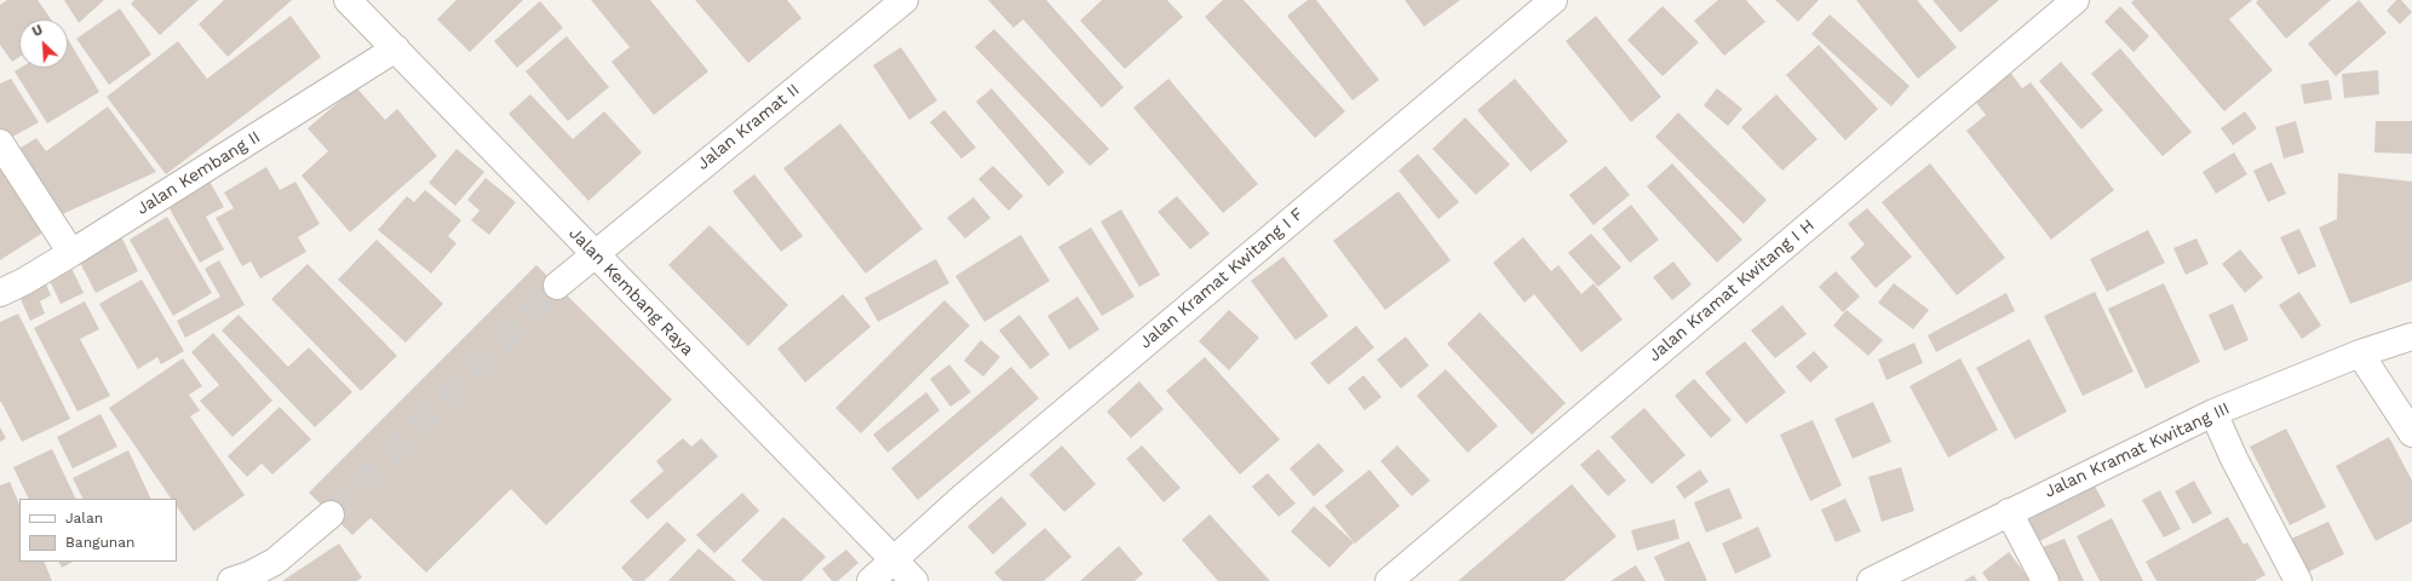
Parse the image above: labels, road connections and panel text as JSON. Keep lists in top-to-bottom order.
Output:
{
  "streets": {
    "street": [
      "Jalan Kramat II",
      "Jalan Kembang II",
      "Jalan Kramat Kwitang I F",
      "Jalan Kramat Kwitang I H",
      "Jalan Kembang Raya",
      "Jalan Kramat Kwitang III"
    ]
  },
  "crossings": [
    ["Jalan Kramat II", "Jalan Kembang Raya"],
    ["Jalan Kembang II", "Jalan Kembang Raya"],
    ["Jalan Kramat Kwitang I F", "Jalan Kembang Raya"]
  ],
  "legend": ["Jalan", "Bangunan"],
  "north": "top left"
}
